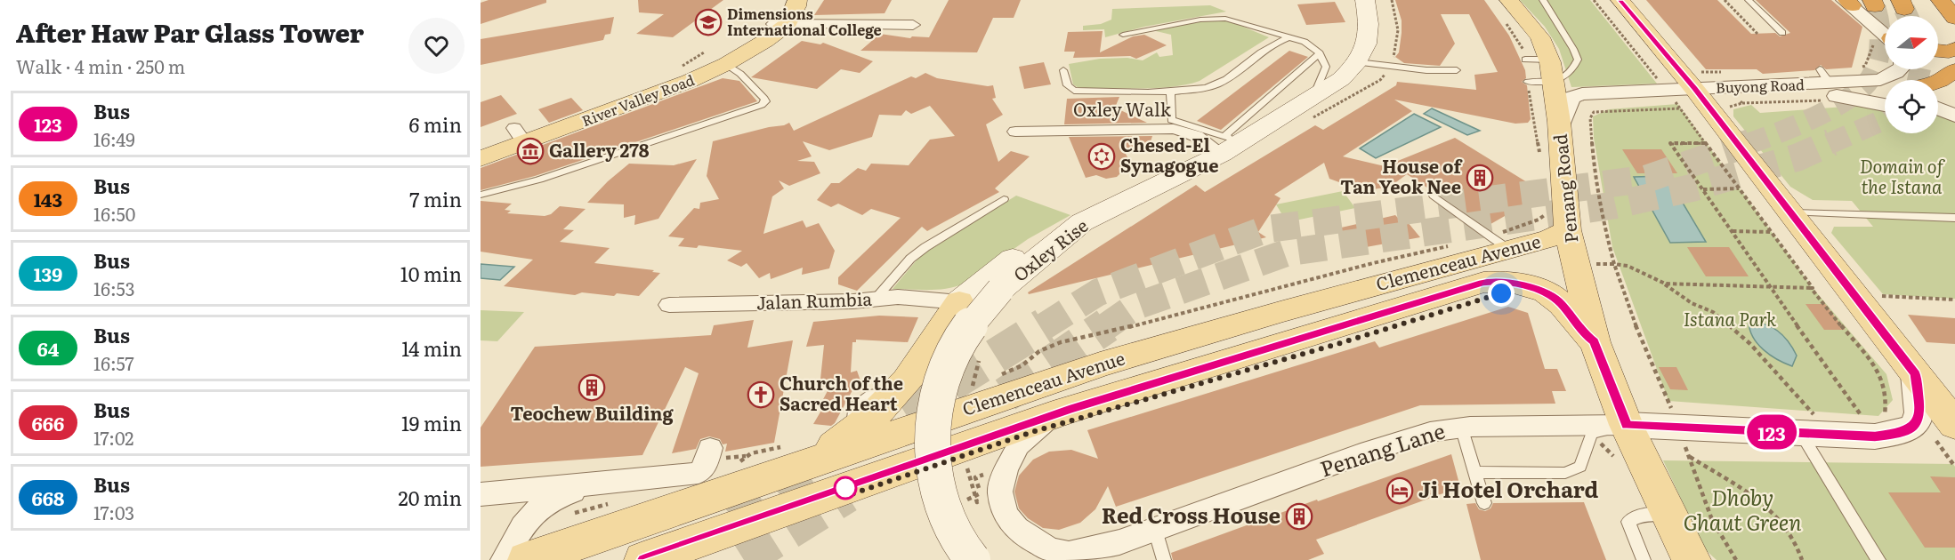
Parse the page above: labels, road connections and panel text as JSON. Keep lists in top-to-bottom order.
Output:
{
  "streets": {
    "main road": [
      "River Valley Road",
      "Penang Road",
      "Oxley Rise",
      "Clemenceau Avenue"
    ],
    "street": [
      "Buyong Road",
      "Oxley Walk",
      "Jalan Rumbia",
      "Penang Lane"
    ]
  },
  "crossings": [
    ["Buyong Road", "Penang Road"],
    ["Oxley Walk", "Oxley Rise"],
    ["Penang Road", "Clemenceau Avenue"],
    ["Penang Road", "Penang Lane"],
    ["Clemenceau Avenue", "Penang Lane"]
  ],
  "parks": ["Domain of the Istana", "Istana Park", "Dhoby Ghaut Green"],
  "places": {
    "school or university": ["Dimensions International College"],
    "museum": ["Gallery 278"],
    "synagogue": ["Chesed-El Synagogue"],
    "building": ["House of Tan Yeok Nee", "Teochew Building", "Red Cross House"],
    "church": ["Church of the Sacred Heart"],
    "hotel": ["Ji Hotel Orchard"]
  },
  "lines": ["bus line 123"],
  "north": "right",
  "page": {
    "heading": ["After Haw Par Glass Tower", "Walk · 4 min · 250 m"],
    "on_map": "123",
    "list": [
      {
        "mark": "123",
        "name": "Bus",
        "note": "16:49",
        "value": "6 min"
      },
      {
        "mark": "143",
        "name": "Bus",
        "note": "16:50",
        "value": "7 min"
      },
      {
        "mark": "139",
        "name": "Bus",
        "note": "16:53",
        "value": "10 min"
      },
      {
        "mark": "64",
        "name": "Bus",
        "note": "16:57",
        "value": "14 min"
      },
      {
        "mark": "666",
        "name": "Bus",
        "note": "17:02",
        "value": "19 min"
      },
      {
        "mark": "668",
        "name": "Bus",
        "note": "17:03",
        "value": "20 min"
      }
    ]
  }
}
